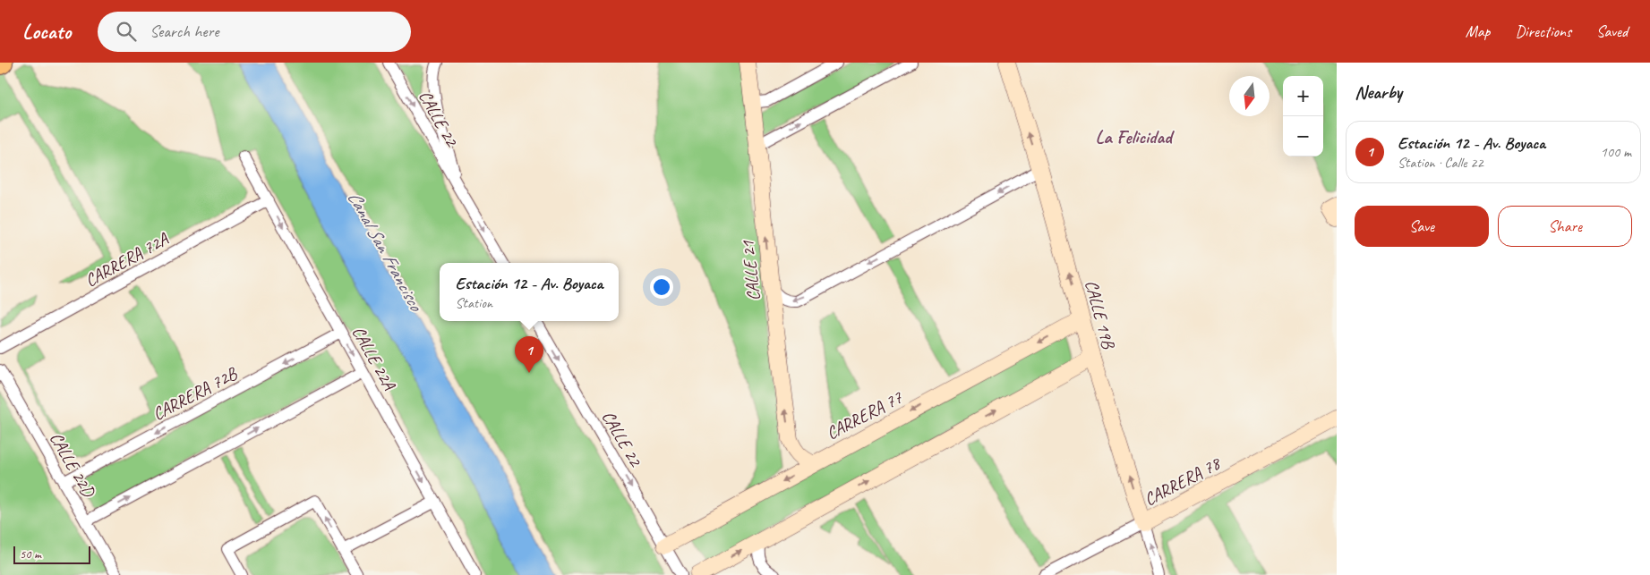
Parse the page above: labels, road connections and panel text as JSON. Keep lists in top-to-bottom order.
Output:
{
  "streets": {
    "street": [
      "CALLE 22",
      "CARRERA 72A",
      "CALLE 21",
      "CALLE 19B",
      "CALLE 22A",
      "CARRERA 72B",
      "CARRERA 77",
      "CALLE 22D",
      "CARRERA 78"
    ]
  },
  "crossings": [
    ["CALLE 22", "CARRERA 77"],
    ["CARRERA 72A", "CALLE 22A"],
    ["CALLE 21", "CARRERA 77"],
    ["CALLE 19B", "CARRERA 77"],
    ["CALLE 19B", "CARRERA 78"],
    ["CALLE 22A", "CARRERA 72B"],
    ["CARRERA 72B", "CALLE 22D"]
  ],
  "one_way": [
    "CALLE 22",
    "CALLE 21",
    "CALLE 19B",
    "CALLE 22A"
  ],
  "districts": ["La Felicidad"],
  "water": ["Canal San Francisco"],
  "scale_bar": "50 m",
  "north": "bottom",
  "page": {
    "header": "Locato",
    "search": "Search here",
    "nav": ["Map", "Directions", "Saved"],
    "heading": "Nearby",
    "map_buttons": ["+", "−"],
    "list": [
      {
        "mark": "1",
        "name": "Estación 12 - Av. Boyaca",
        "note": "Station · Calle 22",
        "value": "100 m"
      }
    ],
    "buttons": ["Save", "Share"],
    "popup": ["Estación 12 - Av. Boyaca", "Station"],
    "pins": "1",
    "scale": "50 m"
  }
}
